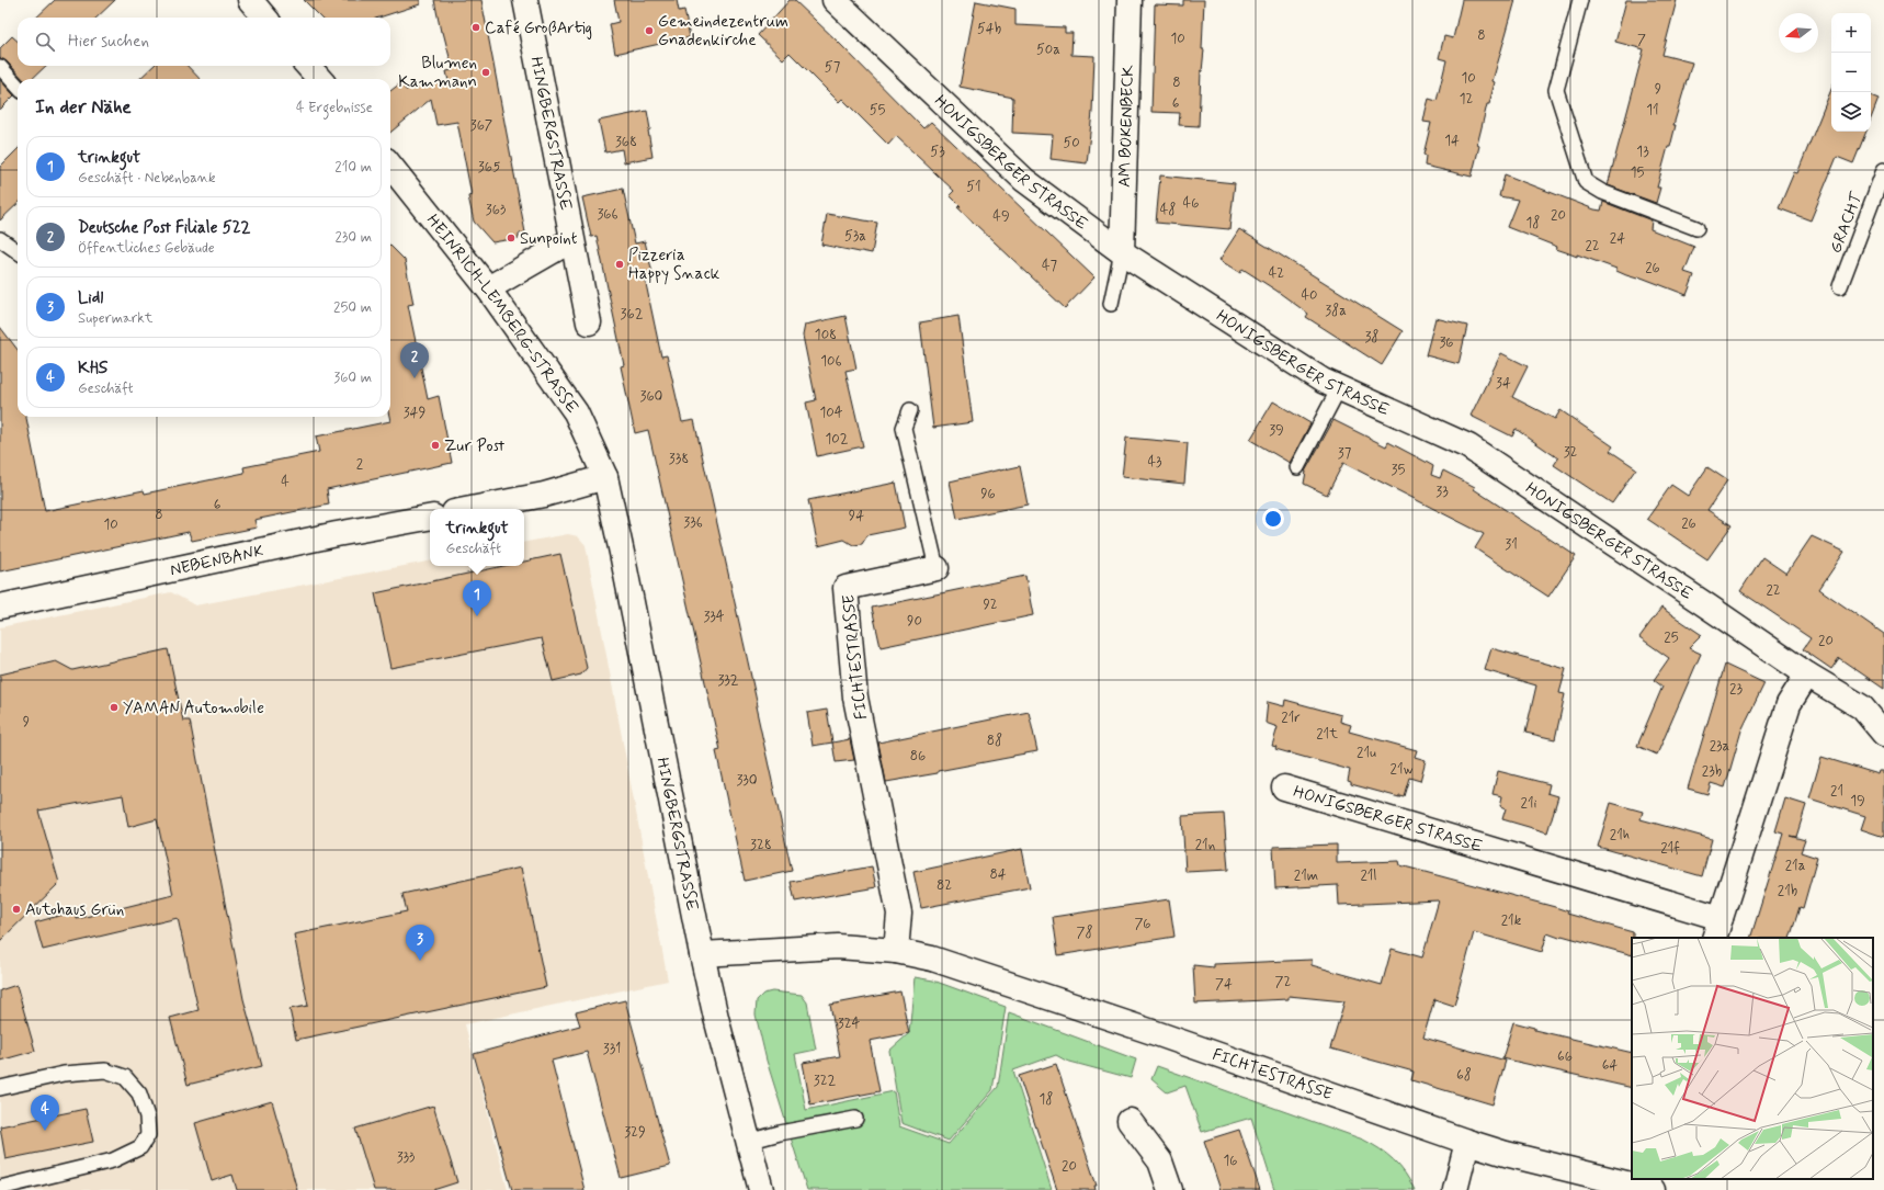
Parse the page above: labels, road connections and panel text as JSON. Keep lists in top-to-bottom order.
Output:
{
  "streets": {
    "street": [
      "AM BOKENBECK",
      "HINGBERGSTRASSE",
      "HONIGSBERGER STRASSE",
      "HEINRICH-LEMBERG-STRASSE",
      "NEBENBANK",
      "FICHTESTRASSE"
    ],
    "lane": ["GRACHT"]
  },
  "crossings": [
    ["AM BOKENBECK", "HONIGSBERGER STRASSE"],
    ["HINGBERGSTRASSE", "HEINRICH-LEMBERG-STRASSE"],
    ["HINGBERGSTRASSE", "FICHTESTRASSE"]
  ],
  "places": [
    "Café GroßArtig",
    "Gemeindezentrum Gnadenkirche",
    "Blumen Kammann",
    "Sunpoint",
    "Pizzeria Happy Snack",
    "Zur Post",
    "YAMAN Automobile",
    "Autohaus Grün"
  ],
  "house_numbers": [
    "54b",
    "8",
    "10",
    "7",
    "50a",
    "57",
    "10",
    "8",
    "9",
    "12",
    "6",
    "55",
    "11",
    "367",
    "14",
    "368",
    "50",
    "53",
    "13",
    "365",
    "15",
    "51",
    "46",
    "363",
    "48",
    "366",
    "20",
    "49",
    "18",
    "53a",
    "24",
    "22",
    "47",
    "26",
    "42",
    "40",
    "38a",
    "362",
    "108",
    "38",
    "36",
    "106",
    "34",
    "360",
    "349",
    "104",
    "39",
    "102",
    "32",
    "37",
    "338",
    "43",
    "2",
    "35",
    "4",
    "33",
    "96",
    "6",
    "8",
    "94",
    "336",
    "26",
    "10",
    "31",
    "22",
    "92",
    "334",
    "90",
    "25",
    "20",
    "332",
    "23",
    "21r",
    "9",
    "21t",
    "88",
    "23a",
    "21u",
    "86",
    "21w",
    "23b",
    "330",
    "21",
    "19",
    "21i",
    "21h",
    "328",
    "21n",
    "21f",
    "21a",
    "84",
    "21m",
    "21l",
    "82",
    "21b",
    "21k",
    "76",
    "78",
    "72",
    "74",
    "324",
    "331",
    "66",
    "64",
    "68",
    "322",
    "18",
    "329",
    "333",
    "16",
    "20"
  ],
  "north": "left",
  "page": {
    "map_buttons": ["+", "−"],
    "search": "Hier suchen",
    "heading": ["In der Nähe", "4 Ergebnisse"],
    "list": [
      {
        "mark": "1",
        "name": "trinkgut",
        "note": "Geschäft · Nebenbank",
        "value": "210 m"
      },
      {
        "mark": "2",
        "name": "Deutsche Post Filiale 522",
        "note": "Öffentliches Gebäude",
        "value": "230 m"
      },
      {
        "mark": "3",
        "name": "Lidl",
        "note": "Supermarkt",
        "value": "250 m"
      },
      {
        "mark": "4",
        "name": "KHS",
        "note": "Geschäft",
        "value": "360 m"
      }
    ],
    "pins": [
      "2",
      "1",
      "3",
      "4"
    ],
    "popup": ["trinkgut", "Geschäft"]
  }
}
